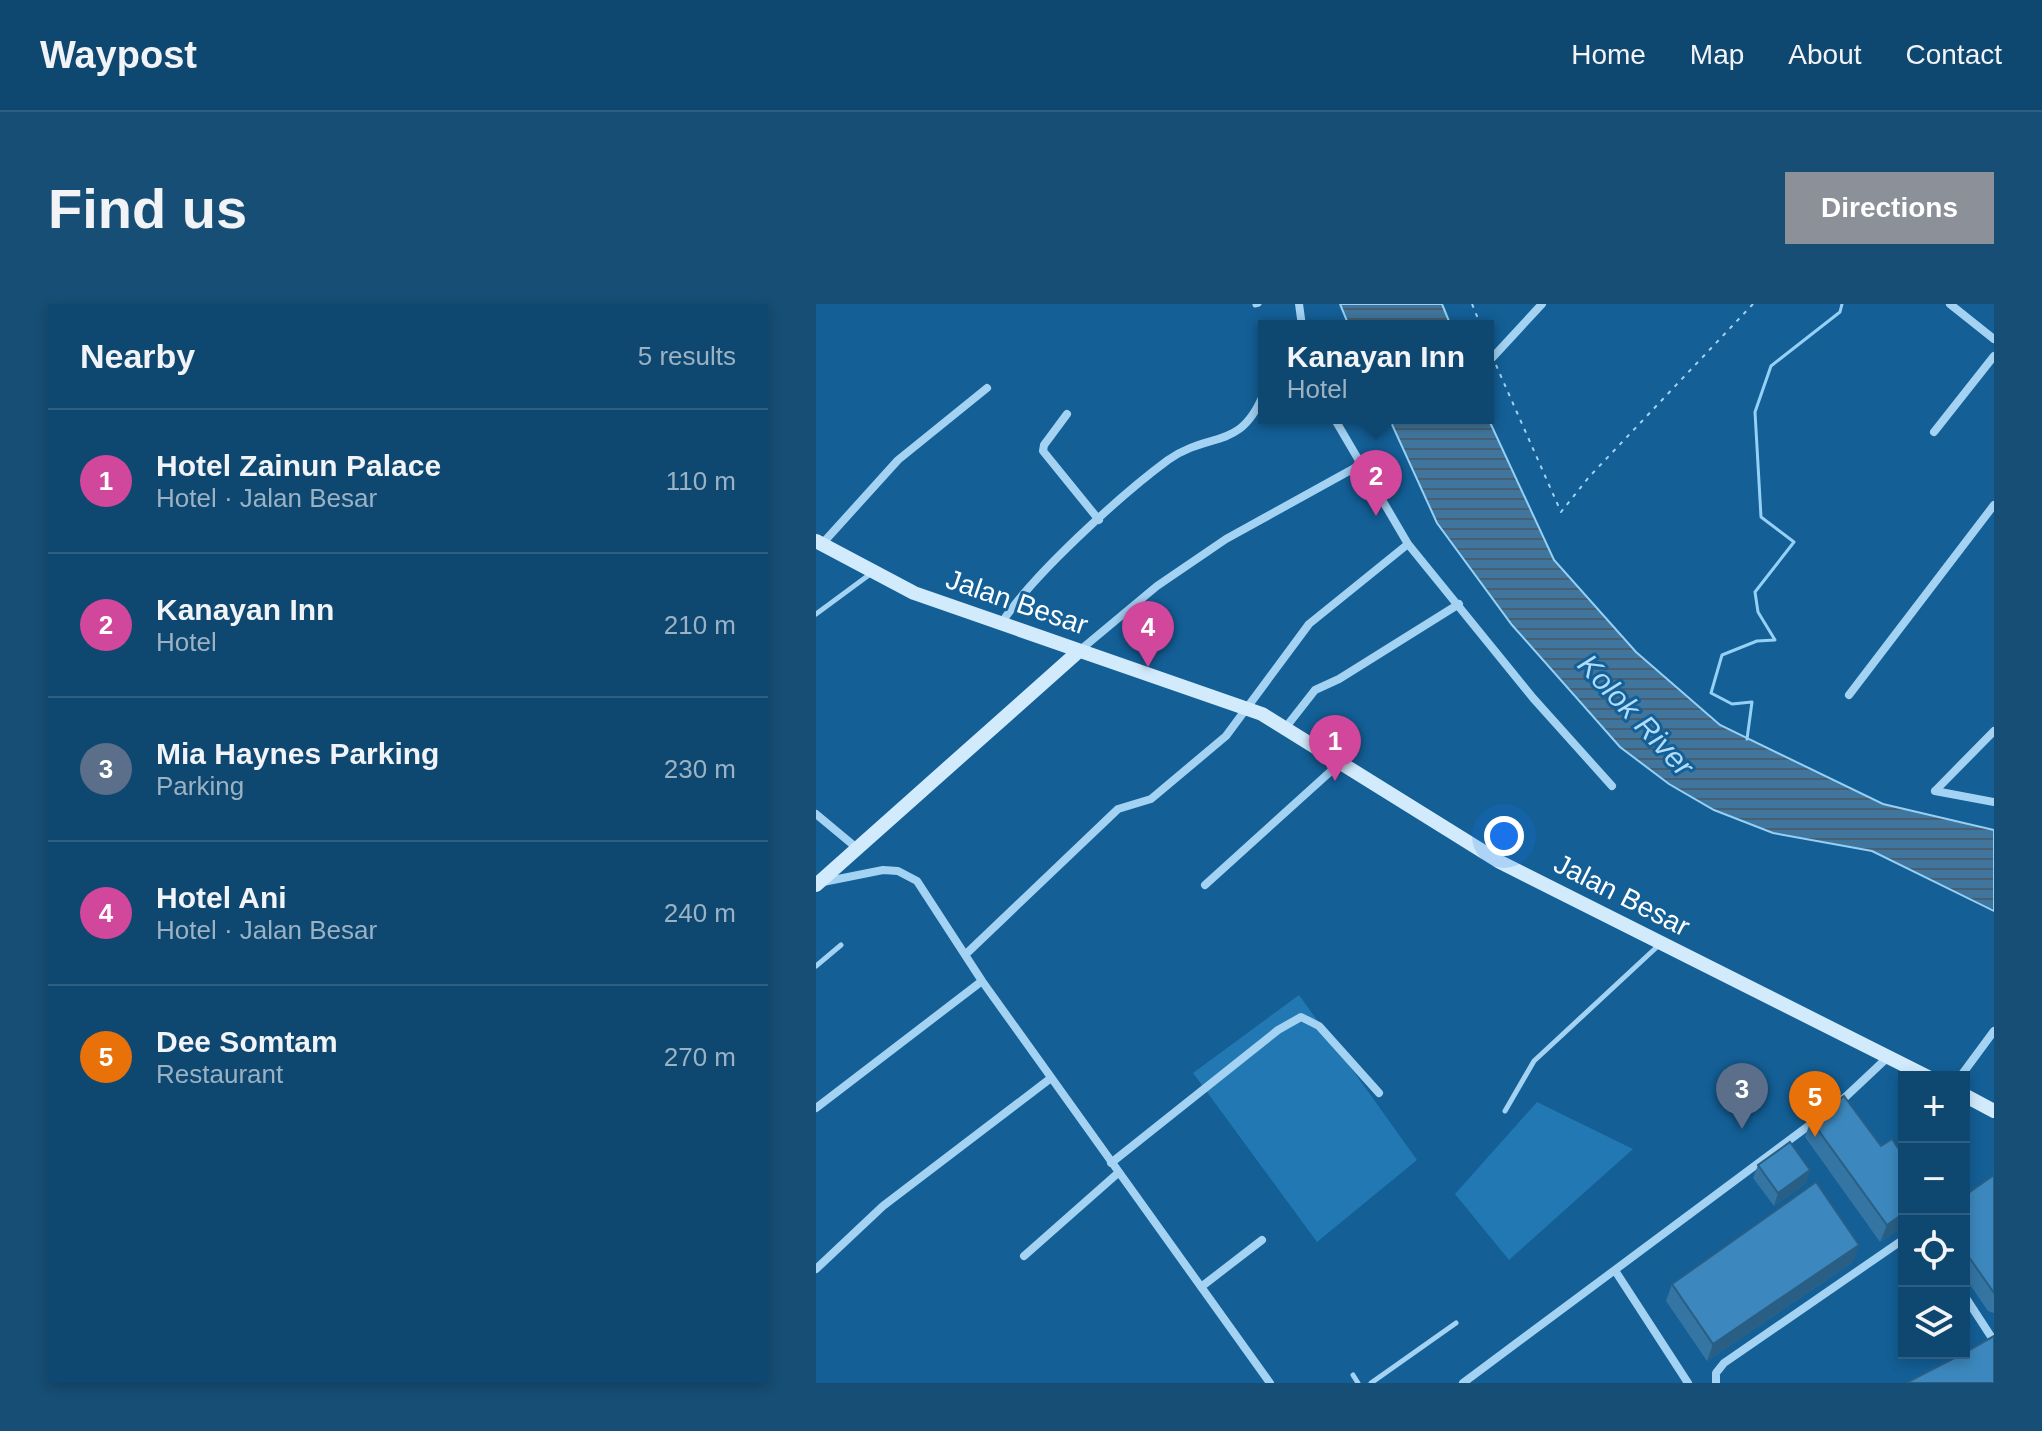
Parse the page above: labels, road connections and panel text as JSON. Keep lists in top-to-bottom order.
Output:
{
  "streets": {
    "main road": ["Jalan Besar"]
  },
  "water": ["Kolok River"],
  "page": {
    "header": "Waypost",
    "nav": [
      "Home",
      "Map",
      "About",
      "Contact"
    ],
    "buttons": "Directions",
    "title": "Find us",
    "heading": ["Nearby", "5 results"],
    "popup": ["Kanayan Inn", "Hotel"],
    "list": [
      {
        "mark": "1",
        "name": "Hotel Zainun Palace",
        "note": "Hotel · Jalan Besar",
        "value": "110 m"
      },
      {
        "mark": "2",
        "name": "Kanayan Inn",
        "note": "Hotel",
        "value": "210 m"
      },
      {
        "mark": "3",
        "name": "Mia Haynes Parking",
        "note": "Parking",
        "value": "230 m"
      },
      {
        "mark": "4",
        "name": "Hotel Ani",
        "note": "Hotel · Jalan Besar",
        "value": "240 m"
      },
      {
        "mark": "5",
        "name": "Dee Somtam",
        "note": "Restaurant",
        "value": "270 m"
      }
    ],
    "pins": [
      "2",
      "4",
      "1",
      "3",
      "5"
    ],
    "map_buttons": ["+", "−"]
  }
}
